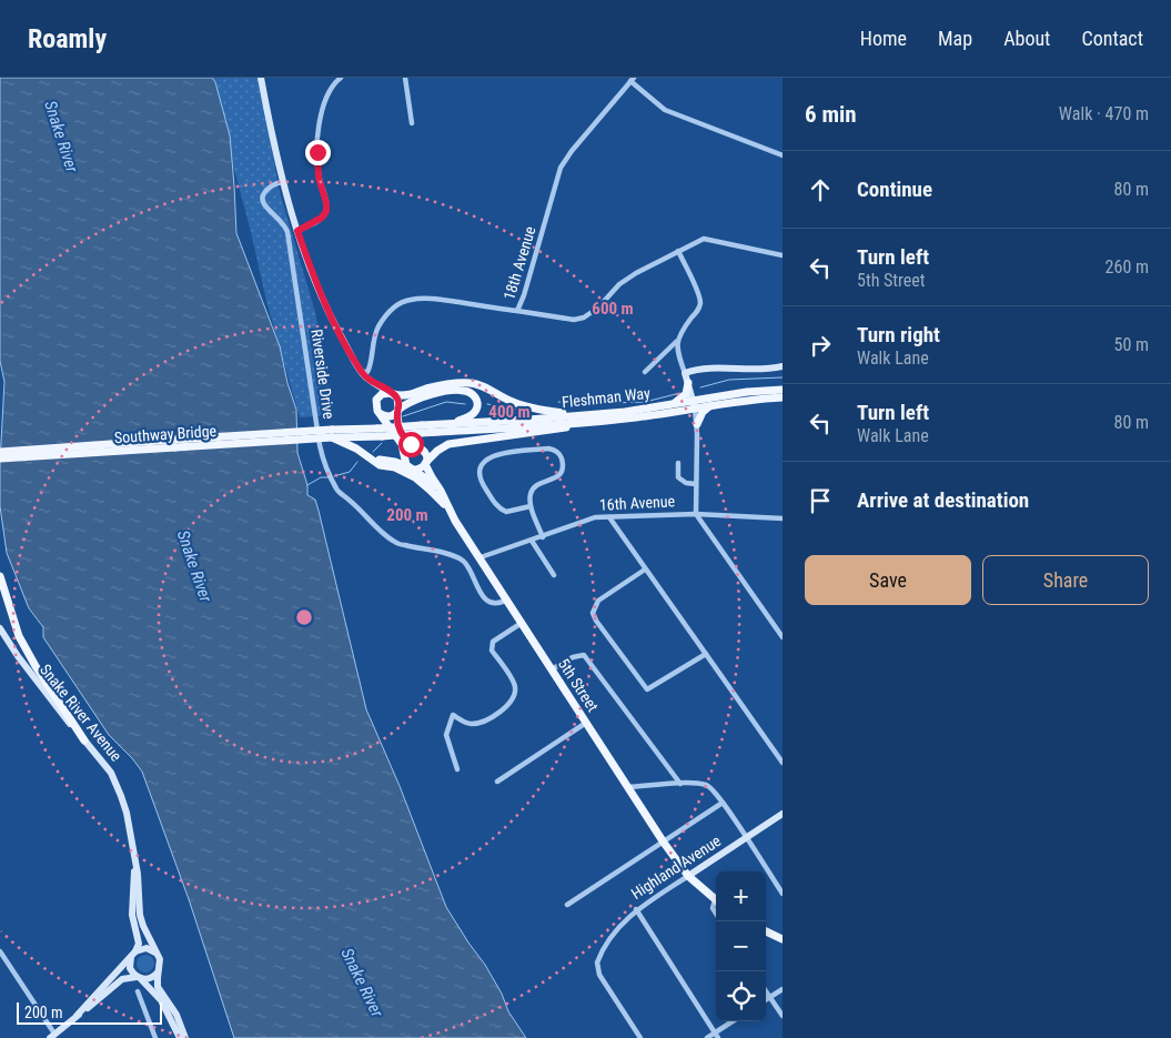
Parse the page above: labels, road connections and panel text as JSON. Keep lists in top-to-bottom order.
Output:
{
  "streets": {
    "main road": [
      "Fleshman Way",
      "Southway Bridge",
      "5th Street",
      "Snake River Avenue",
      "Highland Avenue"
    ],
    "street": ["18th Avenue", "Riverside Drive", "16th Avenue"]
  },
  "crossings": [
    ["Riverside Drive", "5th Street"],
    ["Fleshman Way", "Southway Bridge"],
    ["Fleshman Way", "16th Avenue"],
    ["16th Avenue", "5th Street"],
    ["5th Street", "Highland Avenue"]
  ],
  "water": ["Snake River"],
  "scale_bar": "200 m",
  "page": {
    "header": "Roamly",
    "nav": [
      "Home",
      "Map",
      "About",
      "Contact"
    ],
    "heading": ["6 min", "Walk · 470 m"],
    "list": [
      ["Continue", "80 m"],
      ["Turn left", "5th Street", "260 m"],
      ["Turn right", "Walk Lane", "50 m"],
      ["Turn left", "Walk Lane", "80 m"],
      "Arrive at destination"
    ],
    "buttons": ["Save", "Share"],
    "map_buttons": ["+", "−"],
    "scale": "200 m"
  },
  "rings": ["600 m", "400 m", "200 m"]
}
